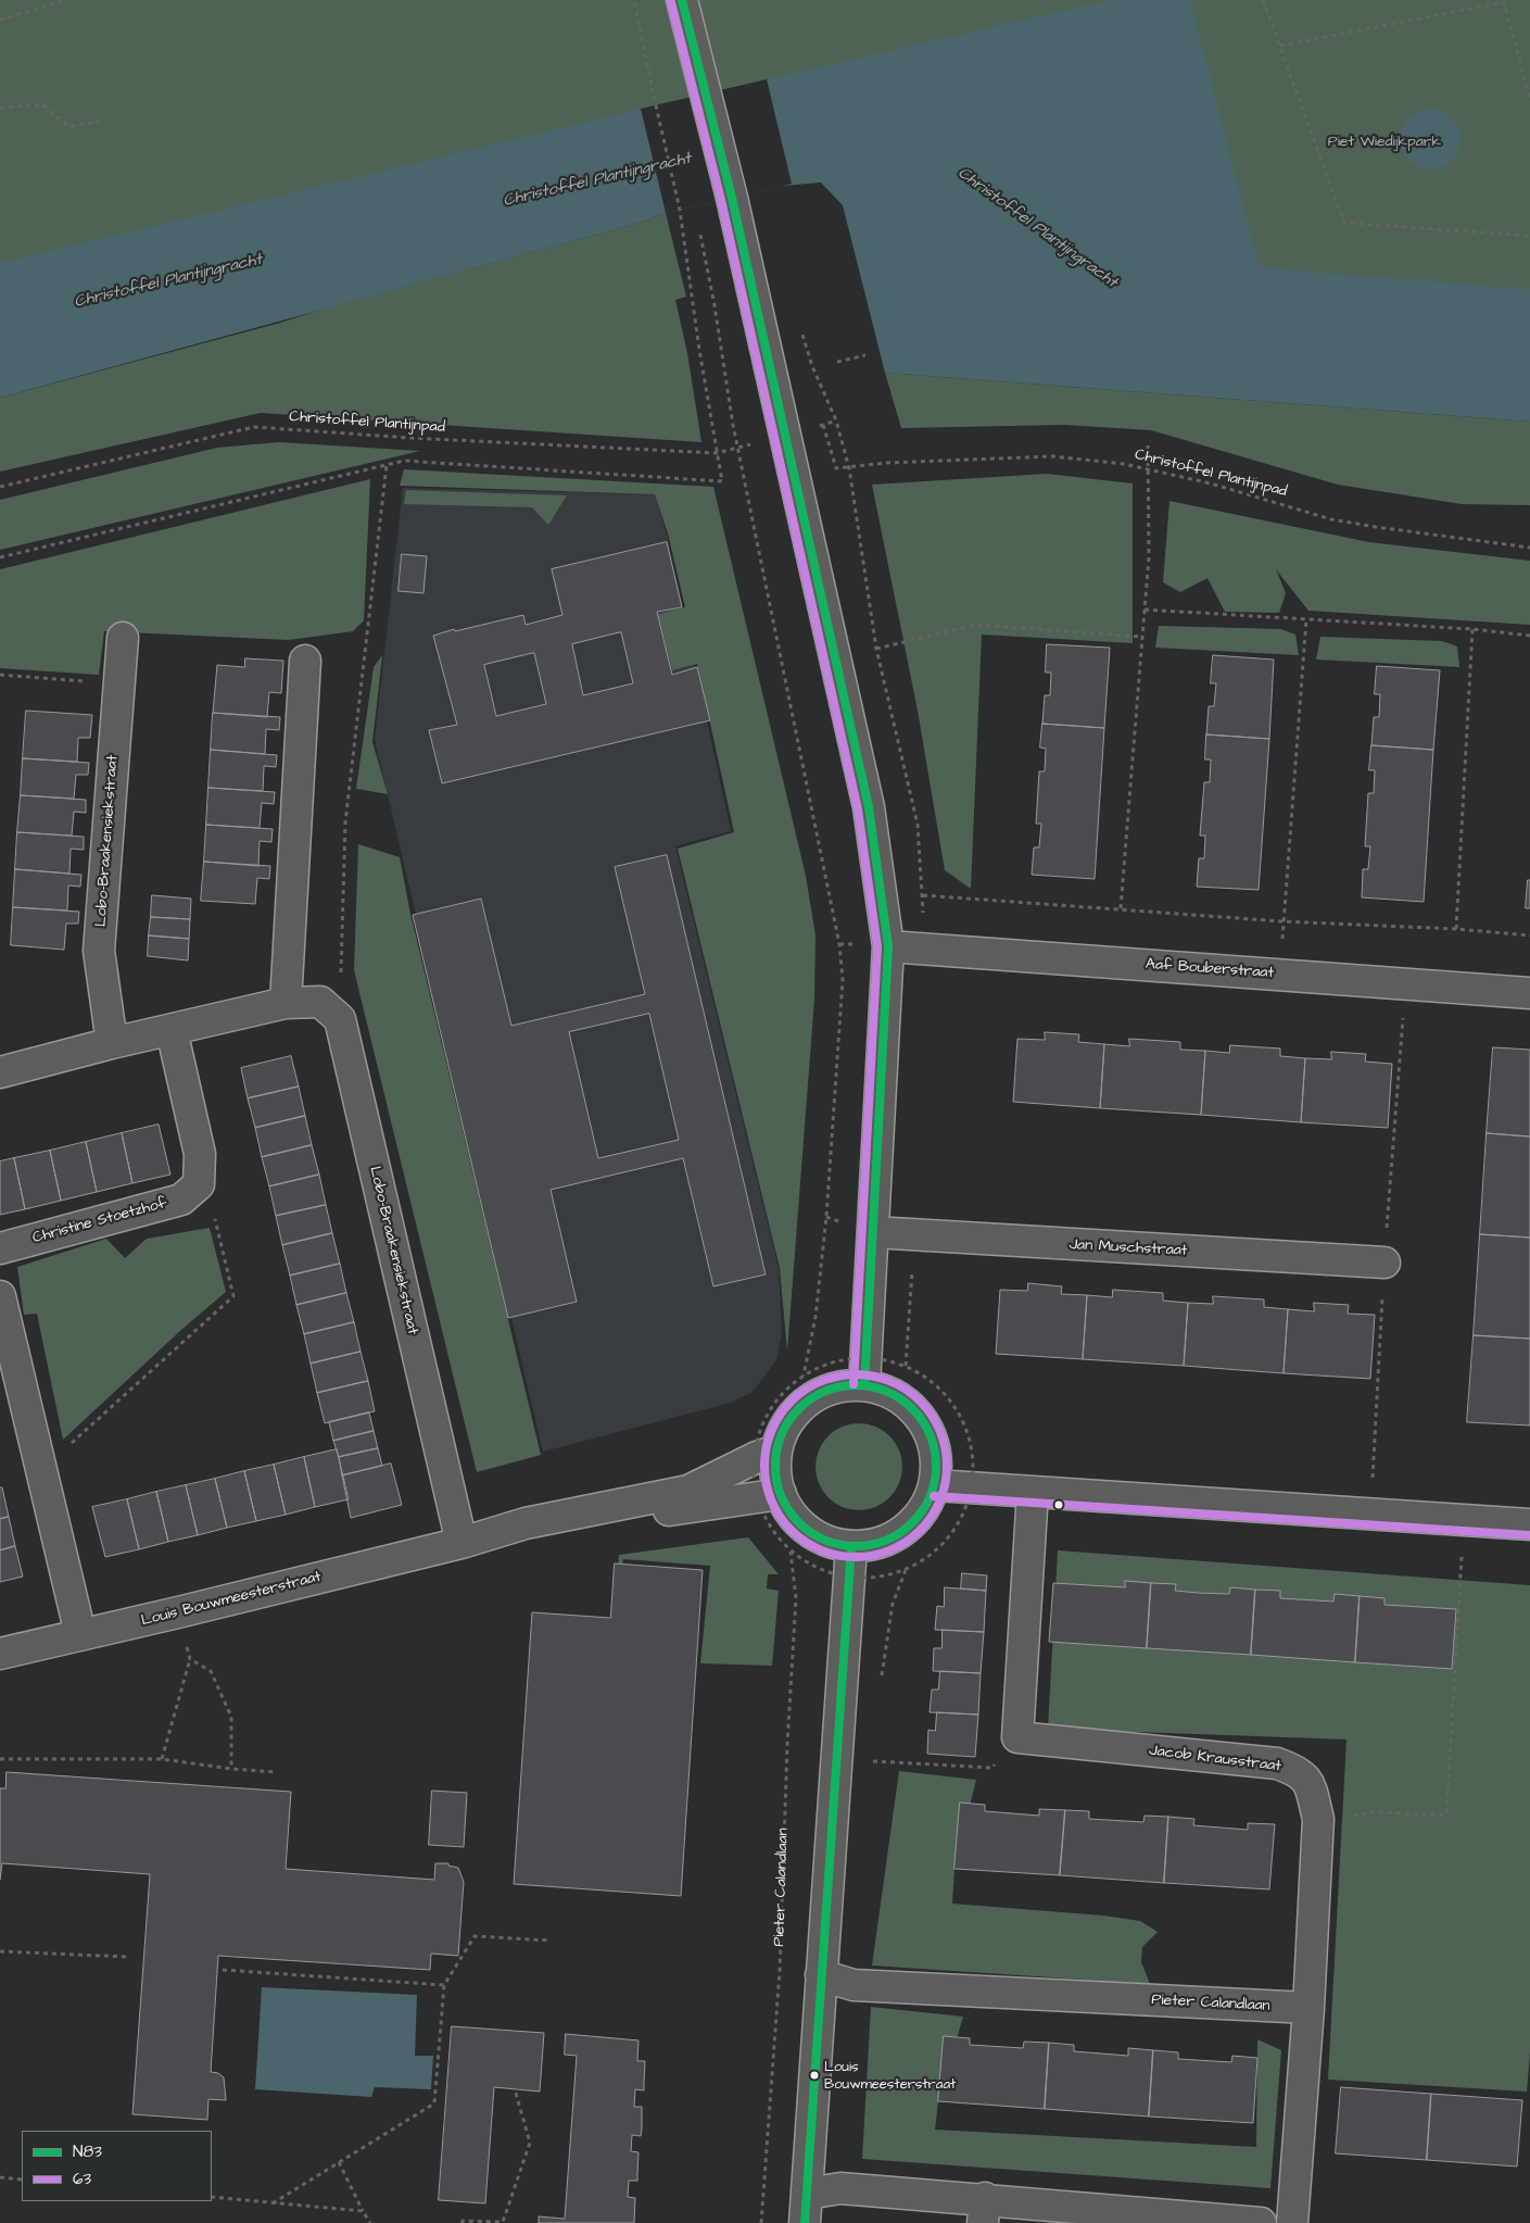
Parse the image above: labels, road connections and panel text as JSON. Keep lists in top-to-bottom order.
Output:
{
  "streets": {
    "street": [
      "Lobo-Braakensiekstraat",
      "Aaf Bouberstraat",
      "Christine Stoetzhof",
      "Jan Muschstraat",
      "Louis Bouwmeesterstraat",
      "Jacob Krausstraat",
      "Pieter Calandlaan"
    ],
    "path": ["Christoffel Plantijnpad"]
  },
  "crossings": [
    ["Lobo-Braakensiekstraat", "Louis Bouwmeesterstraat"],
    ["Jacob Krausstraat", "Pieter Calandlaan"]
  ],
  "water": ["Christoffel Plantijngracht"],
  "parks": ["Piet Wiedijkpark"],
  "places": ["Louis Bouwmeesterstraat"],
  "lines": ["transit line N83", "transit line 63"],
  "legend": ["N83", "63"]
}
